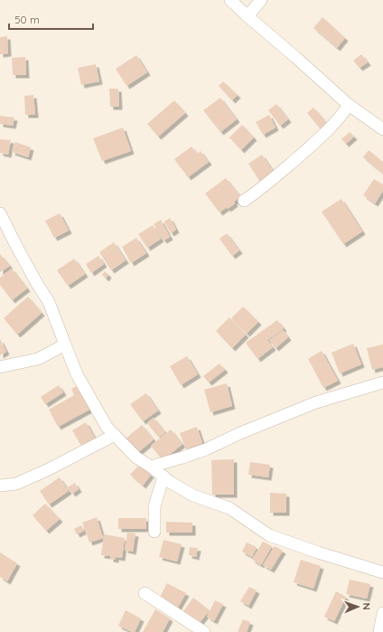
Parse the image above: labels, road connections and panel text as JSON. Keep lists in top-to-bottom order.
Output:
{
  "scale_bar": "50 m",
  "north": "right"
}
